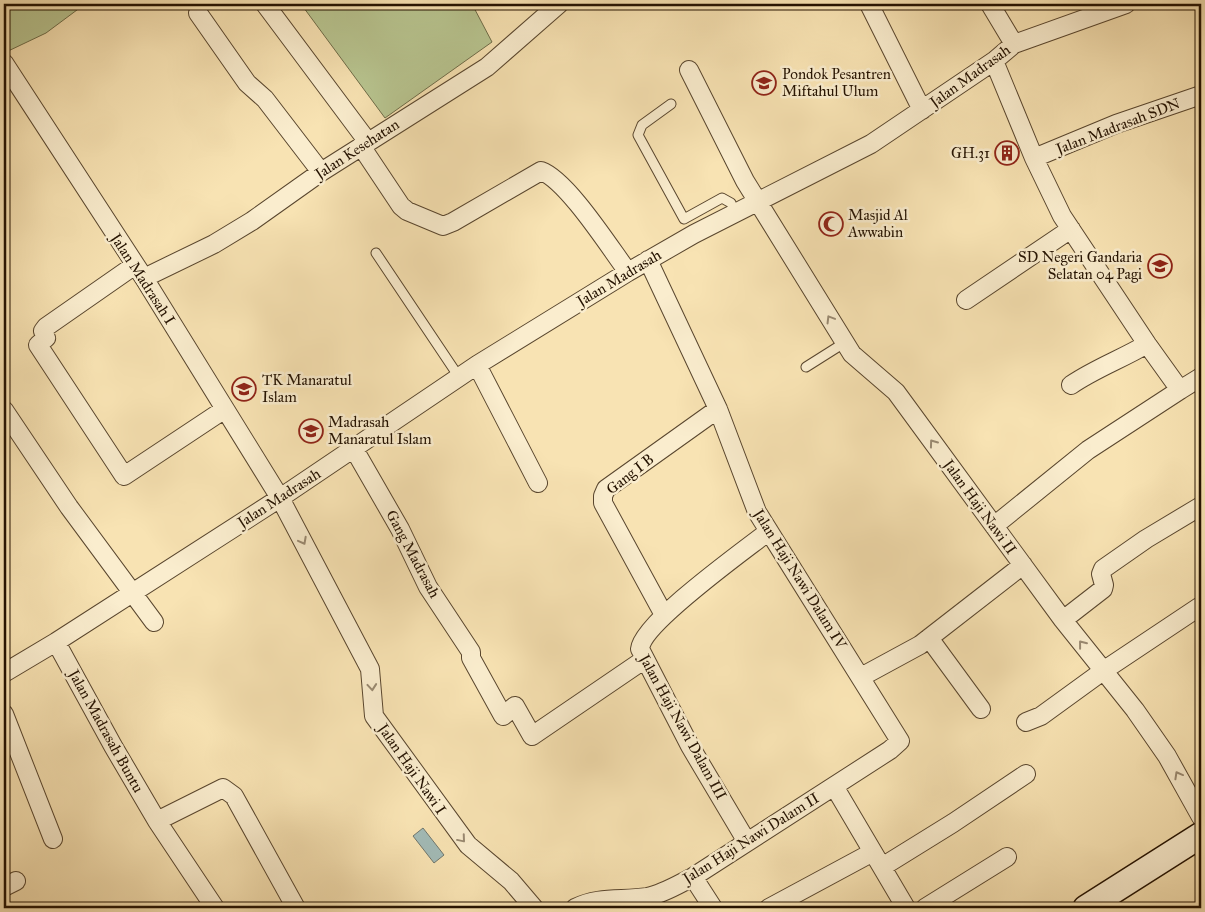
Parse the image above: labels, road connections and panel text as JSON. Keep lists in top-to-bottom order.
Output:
{
  "streets": {
    "street": [
      "Jalan Madrasah",
      "Jalan Madrasah SDN",
      "Jalan Kesehatan",
      "Jalan Madrasah I",
      "Gang I B",
      "Jalan Haji Nawi II",
      "Gang Madrasah",
      "Jalan Haji Nawi Dalam IV",
      "Jalan Haji Nawi Dalam III",
      "Jalan Madrasah Buntu",
      "Jalan Haji Nawi I",
      "Jalan Haji Nawi Dalam II"
    ]
  },
  "crossings": [
    ["Jalan Madrasah", "Jalan Madrasah I"],
    ["Jalan Madrasah", "Jalan Haji Nawi II"],
    ["Jalan Madrasah", "Gang Madrasah"],
    ["Jalan Madrasah", "Jalan Haji Nawi Dalam IV"],
    ["Jalan Madrasah", "Jalan Madrasah Buntu"],
    ["Jalan Madrasah", "Jalan Haji Nawi I"],
    ["Jalan Kesehatan", "Jalan Madrasah I"],
    ["Jalan Madrasah I", "Jalan Haji Nawi I"],
    ["Gang I B", "Jalan Haji Nawi Dalam IV"],
    ["Gang I B", "Jalan Haji Nawi Dalam III"],
    ["Gang Madrasah", "Jalan Haji Nawi Dalam III"],
    ["Jalan Haji Nawi Dalam IV", "Jalan Haji Nawi Dalam II"],
    ["Jalan Haji Nawi Dalam III", "Jalan Haji Nawi Dalam II"]
  ],
  "one_way": ["Jalan Haji Nawi II", "Jalan Haji Nawi I"],
  "places": {
    "school or university": [
      "Pondok Pesantren Miftahul Ulum",
      "SD Negeri Gandaria Selatan 04 Pagi",
      "TK Manaratul Islam",
      "Madrasah Manaratul Islam"
    ],
    "building": ["GH.31"],
    "mosque": ["Masjid Al Awwabin"]
  }
}
